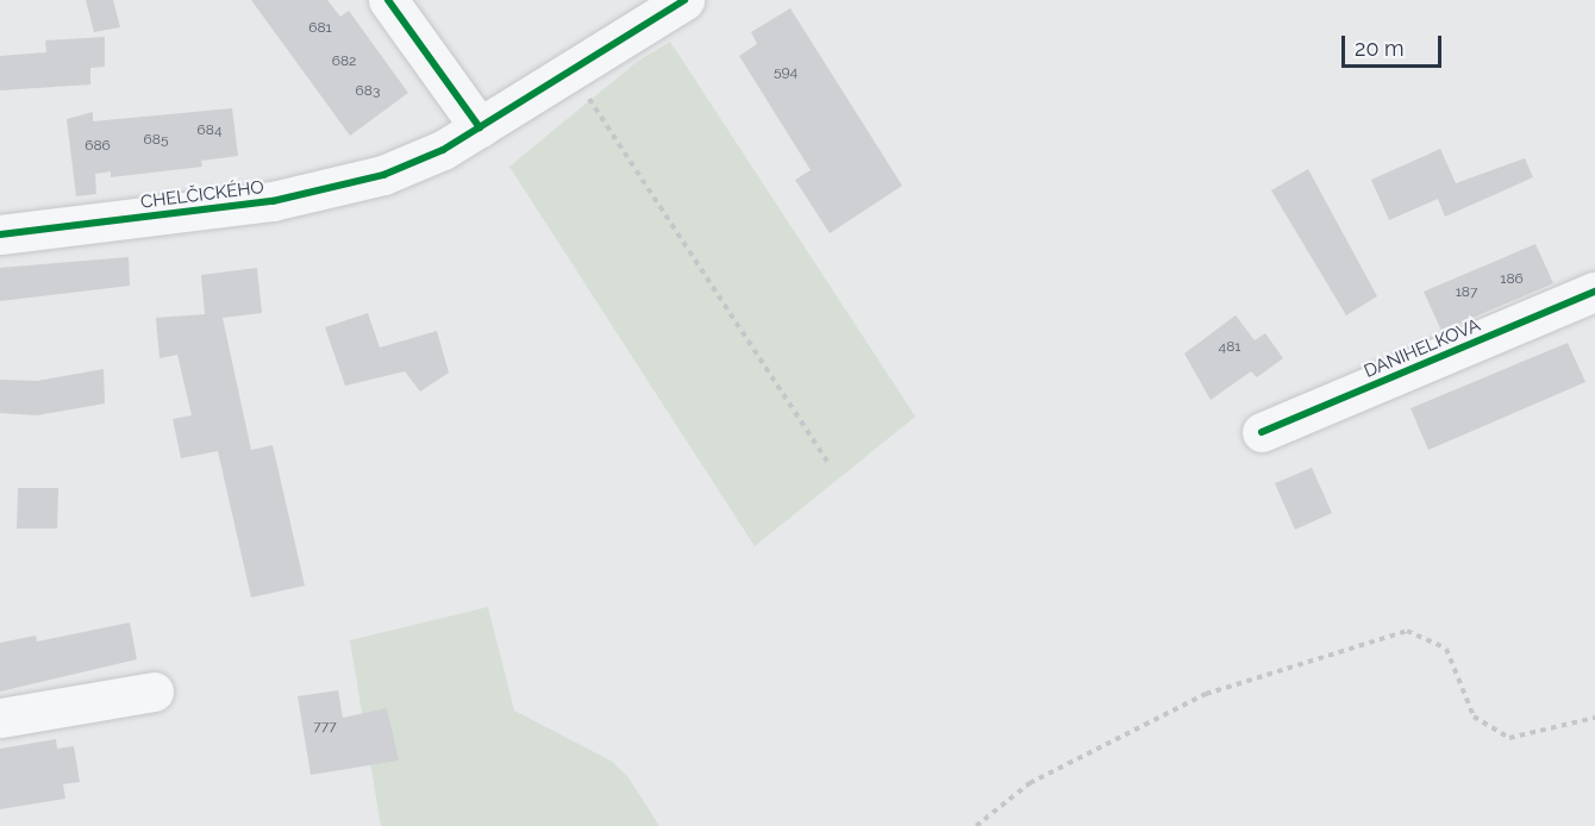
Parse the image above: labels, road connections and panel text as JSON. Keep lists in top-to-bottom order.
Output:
{
  "streets": {
    "street": ["CHELČICKÉHO", "DANIHELKOVA"]
  },
  "house_numbers": [
    "681",
    "682",
    "594",
    "683",
    "684",
    "685",
    "686",
    "186",
    "187",
    "481",
    "777"
  ],
  "scale_bar": "20 m"
}
